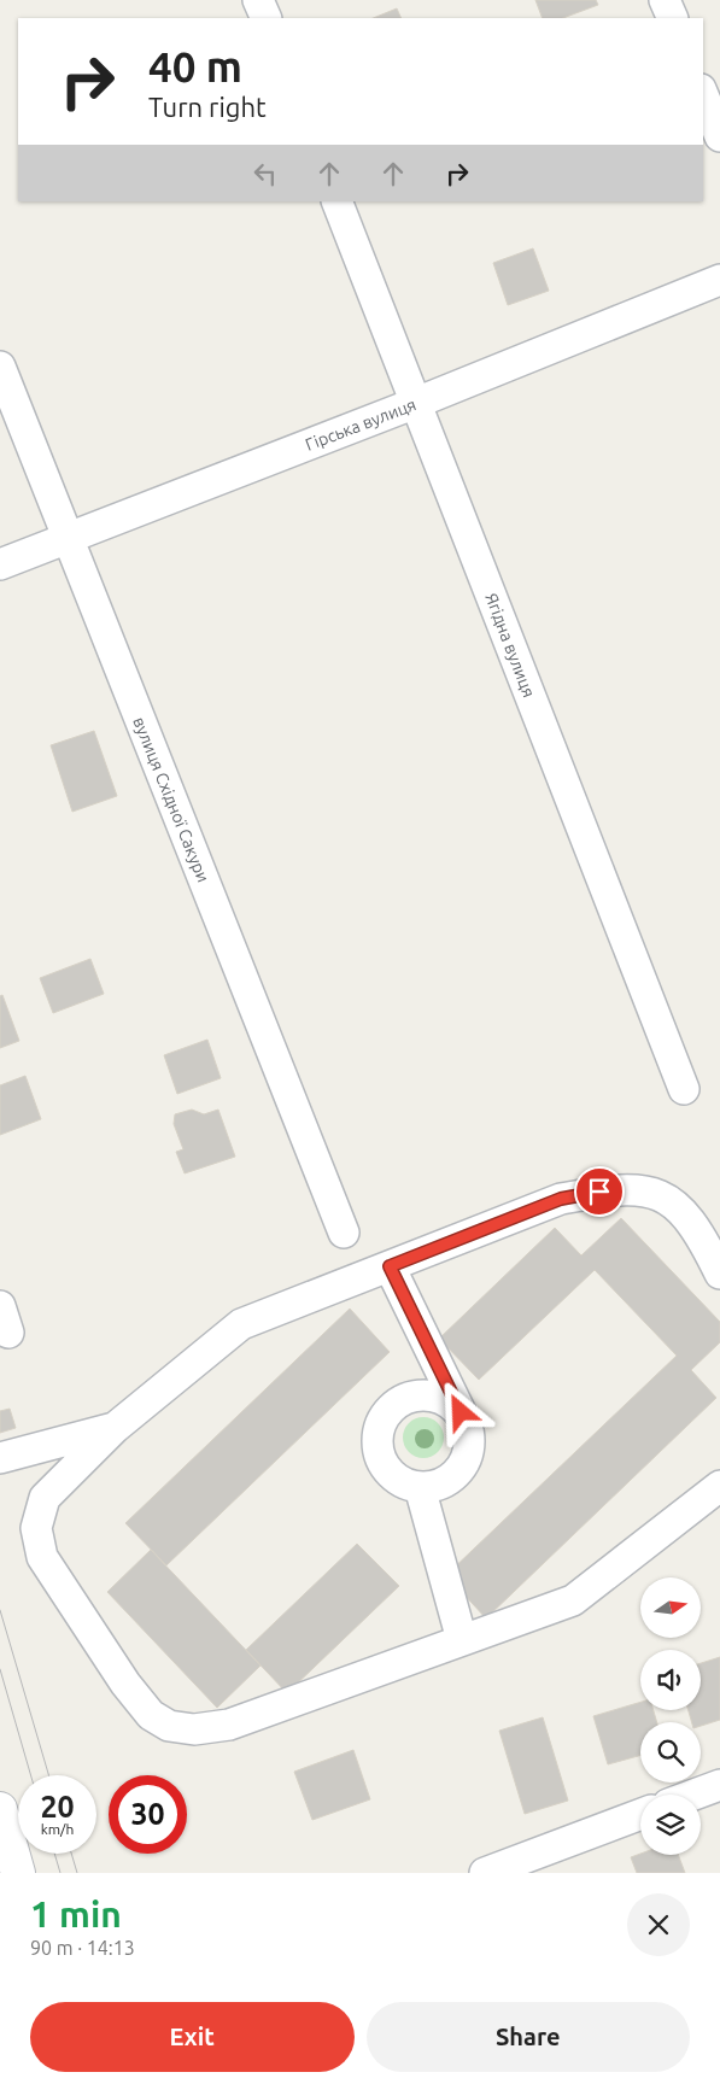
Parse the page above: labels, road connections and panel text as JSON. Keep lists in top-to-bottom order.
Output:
{
  "streets": {
    "street": ["Гірська вулиця", "Ягідна вулиця", "вулиця Східної Сакури"]
  },
  "crossings": [
    ["Гірська вулиця", "Ягідна вулиця"],
    ["Гірська вулиця", "вулиця Східної Сакури"]
  ],
  "north": "right",
  "page": {
    "turn": ["40 m", "Turn right"],
    "speed": "20 km/h",
    "limit": "30",
    "heading": ["1 min", "90 m · 14:13"],
    "buttons": ["Exit", "Share"]
  }
}
